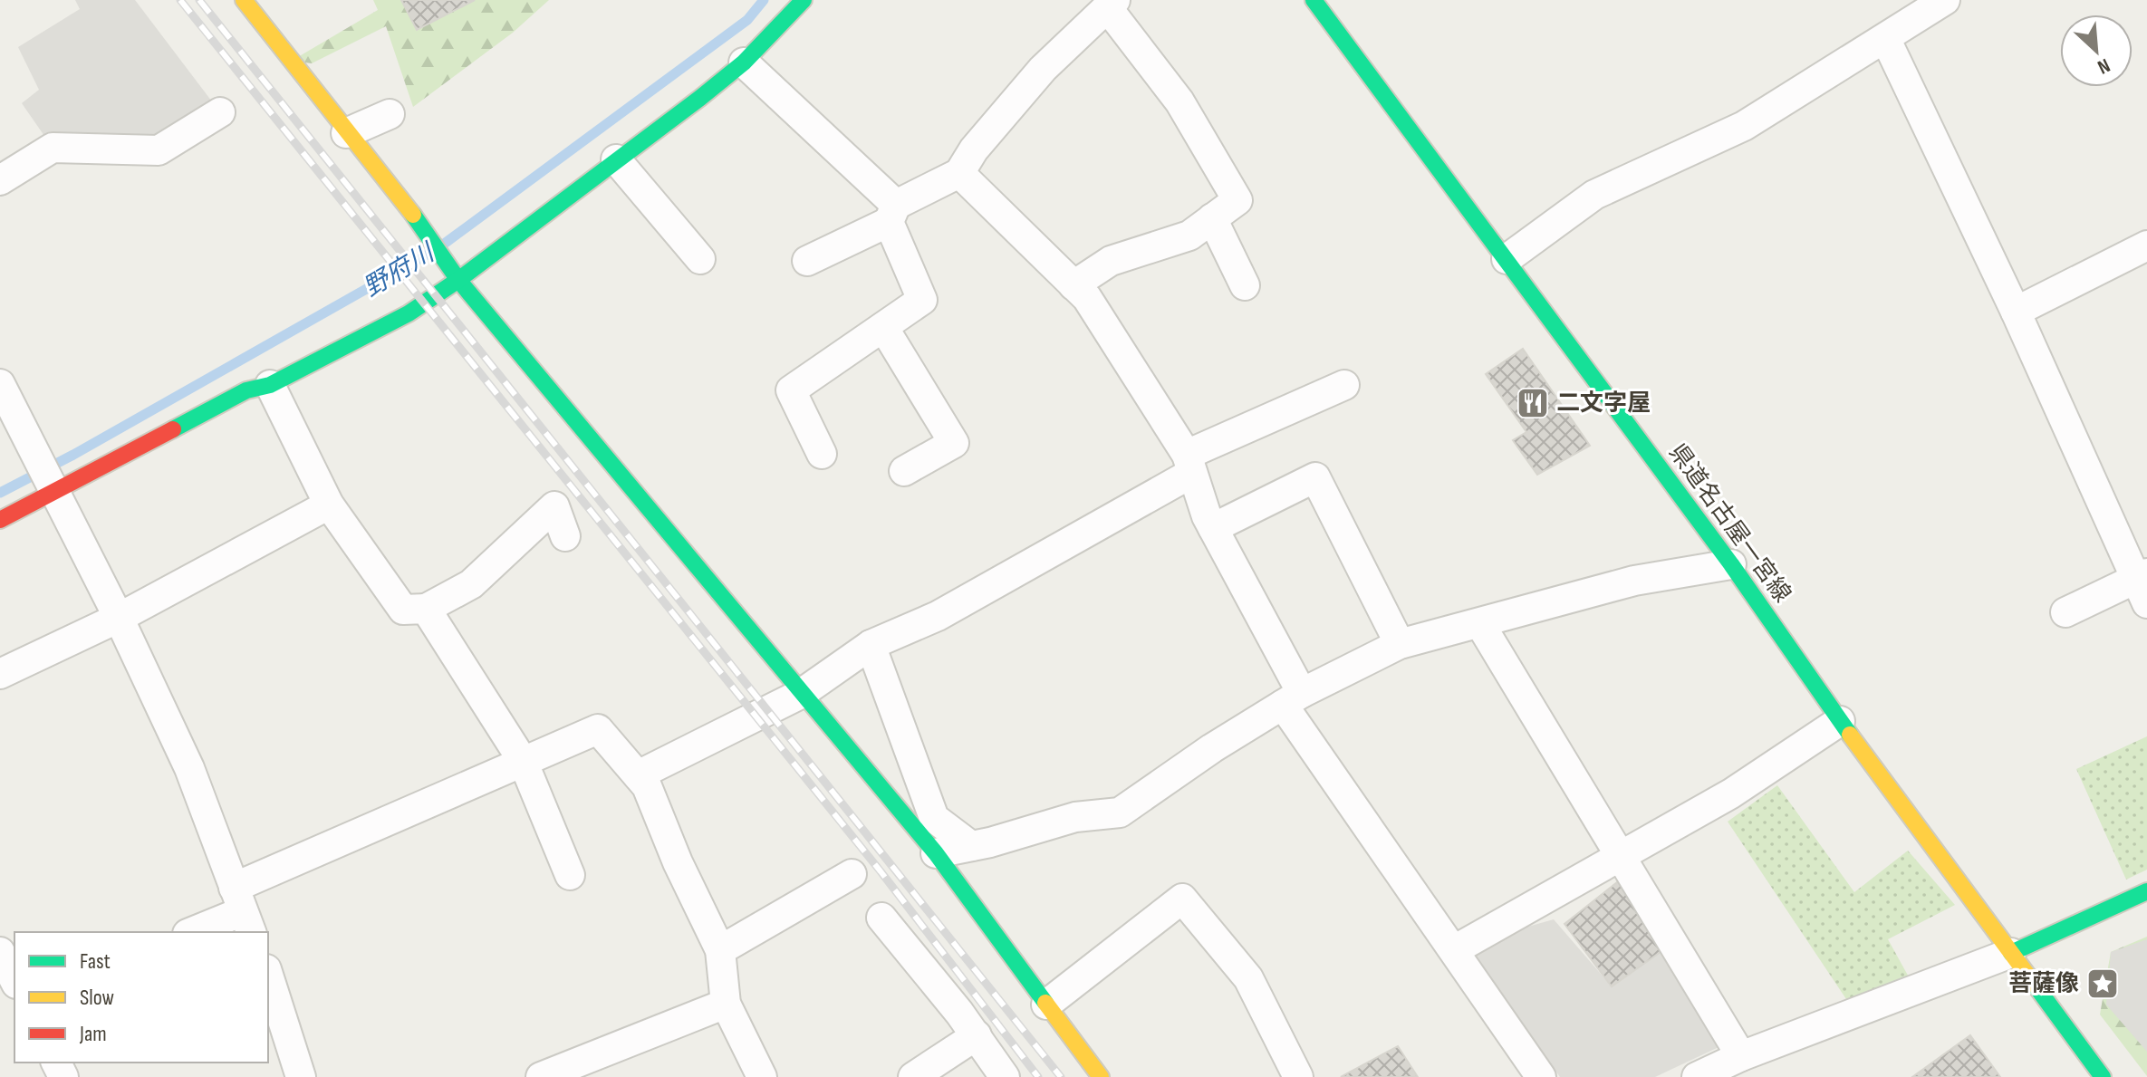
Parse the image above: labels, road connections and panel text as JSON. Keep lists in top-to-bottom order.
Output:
{
  "streets": {
    "street": ["県道名古屋一宮線"]
  },
  "water": ["野府川"],
  "places": {
    "restaurant": ["二文字屋"],
    "place": ["菩薩像"]
  },
  "legend": ["Fast", "Slow", "Jam"],
  "north": "bottom right"
}
